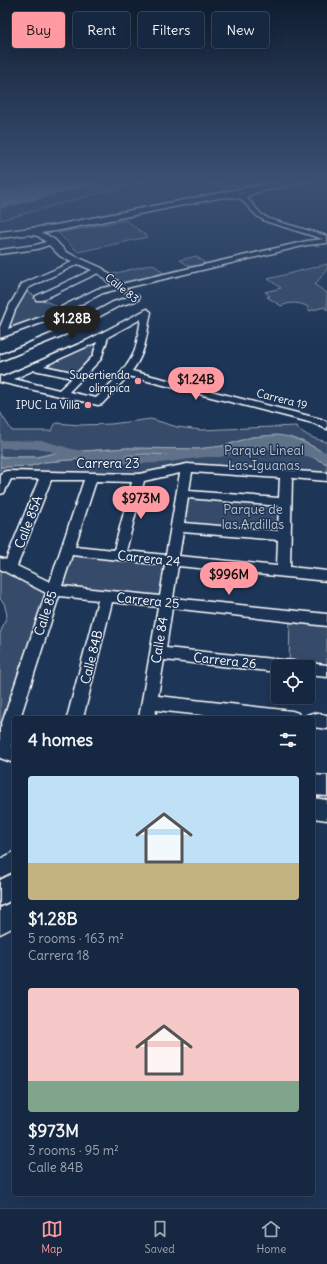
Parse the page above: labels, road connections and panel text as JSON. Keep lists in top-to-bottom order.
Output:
{
  "streets": {
    "street": [
      "Calle 83",
      "Carrera 19",
      "Carrera 23",
      "Calle 85A",
      "Carrera 24",
      "Carrera 25",
      "Calle 85",
      "Calle 84",
      "Calle 84B",
      "Carrera 26"
    ]
  },
  "crossings": [
    ["Calle 83", "Carrera 19"],
    ["Carrera 23", "Calle 85A"],
    ["Carrera 23", "Calle 85"],
    ["Carrera 23", "Calle 84"],
    ["Calle 85A", "Carrera 25"],
    ["Carrera 24", "Calle 85"],
    ["Carrera 24", "Calle 84"],
    ["Carrera 25", "Calle 85"],
    ["Carrera 25", "Calle 84"],
    ["Carrera 25", "Calle 84B"],
    ["Calle 84", "Carrera 26"]
  ],
  "parks": ["Parque Lineal Las Iguanas", "Parque de las Ardillas"],
  "places": ["Supertienda olimpica", "IPUC La Villa"],
  "page": {
    "chip": [
      "Buy",
      "Rent",
      "Filters",
      "New"
    ],
    "price": [
      "$1.28B",
      "$1.24B",
      "$973M",
      "$996M"
    ],
    "heading": "4 homes",
    "list": [
      {
        "name": "$1.28B",
        "note": "5 rooms · 163 m² · Carrera 18"
      },
      {
        "name": "$973M",
        "note": "3 rooms · 95 m² · Calle 84B"
      }
    ],
    "tabs": ["Map", "Saved", "Home"]
  }
}
